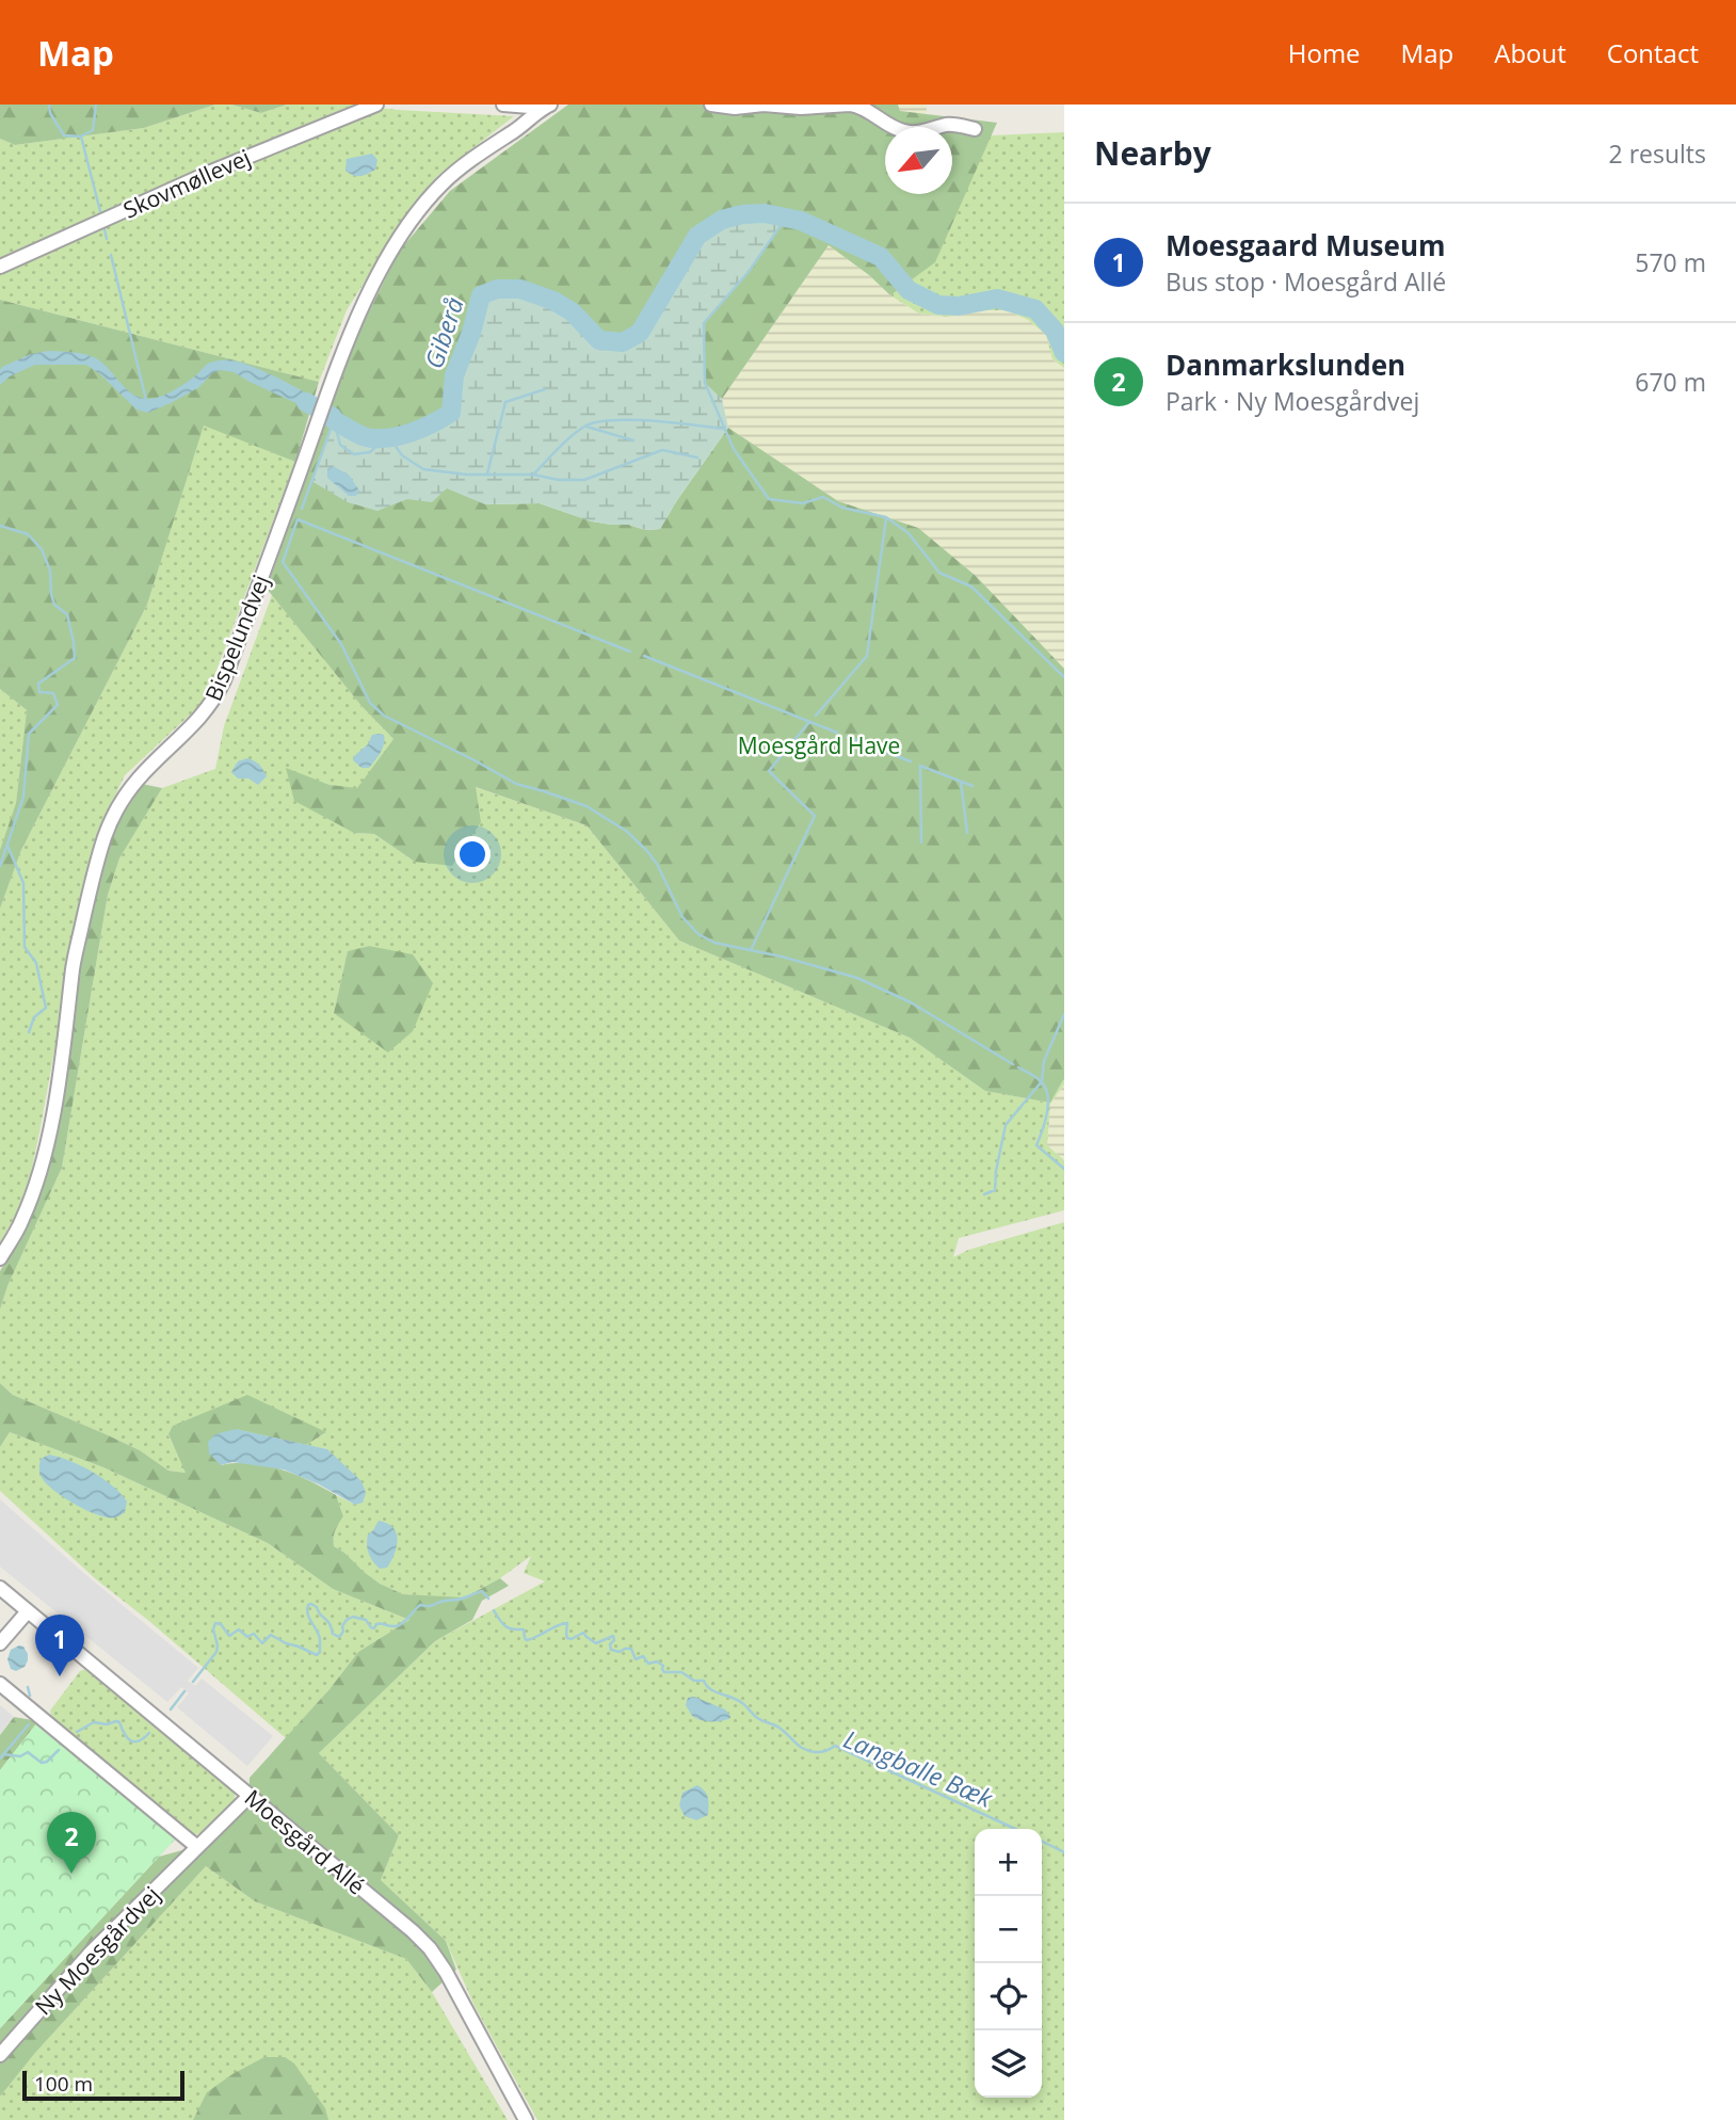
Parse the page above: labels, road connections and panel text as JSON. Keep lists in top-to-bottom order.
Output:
{
  "streets": {
    "street": [
      "Skovmøllevej",
      "Bispelundvej",
      "Moesgård Allé",
      "Ny Moesgårdvej"
    ]
  },
  "crossings": [
    ["Moesgård Allé", "Ny Moesgårdvej"]
  ],
  "water": ["Giberå", "Langballe Bæk"],
  "parks": ["Moesgård Have"],
  "scale_bar": "100 m",
  "north": "bottom left",
  "page": {
    "header": "Map",
    "nav": [
      "Home",
      "Map",
      "About",
      "Contact"
    ],
    "heading": ["Nearby", "2 results"],
    "list": [
      {
        "mark": "1",
        "name": "Moesgaard Museum",
        "note": "Bus stop · Moesgård Allé",
        "value": "570 m"
      },
      {
        "mark": "2",
        "name": "Danmarkslunden",
        "note": "Park · Ny Moesgårdvej",
        "value": "670 m"
      }
    ],
    "pins": ["1", "2"],
    "map_buttons": ["+", "−"],
    "scale": "100 m"
  }
}
